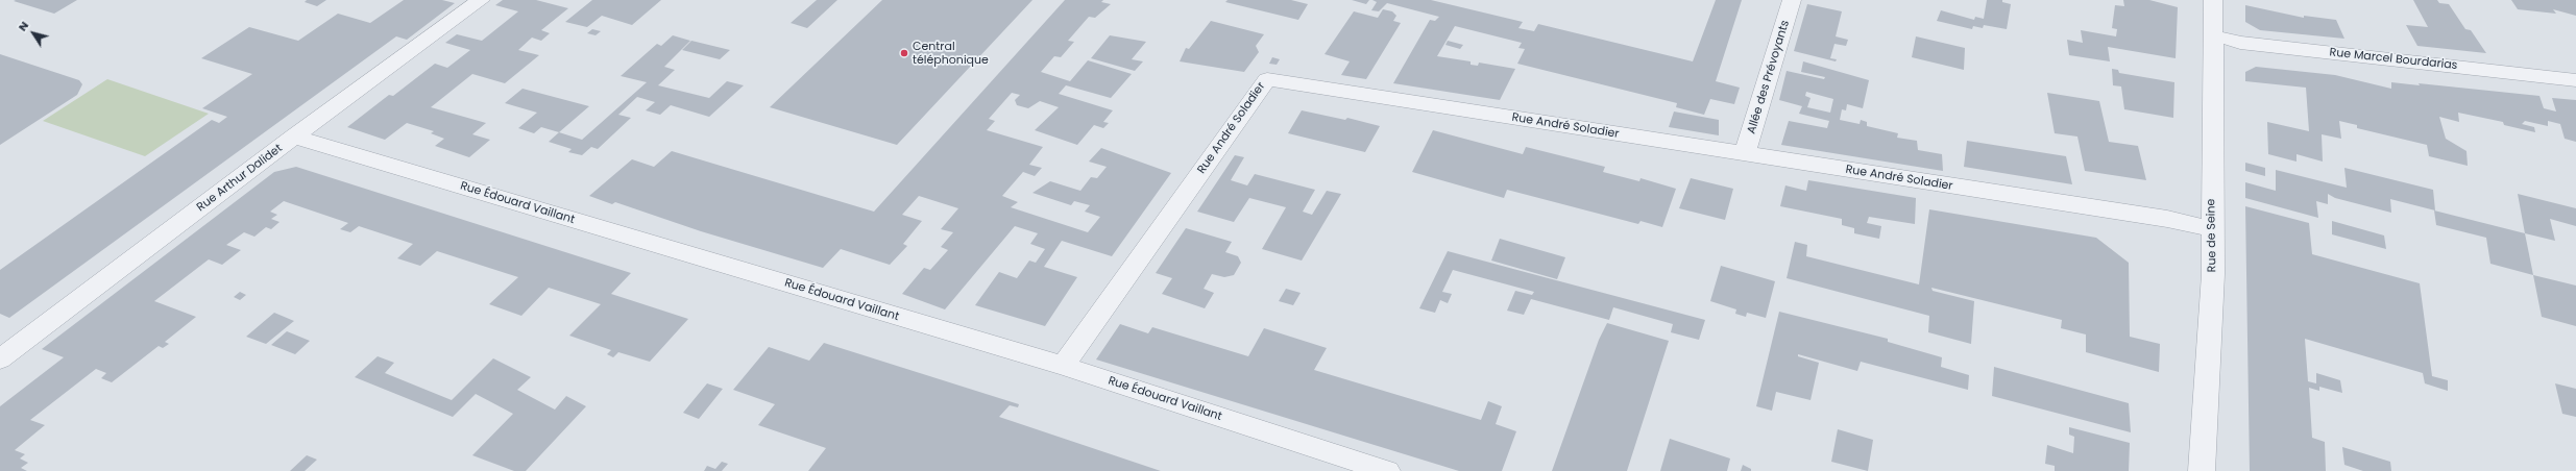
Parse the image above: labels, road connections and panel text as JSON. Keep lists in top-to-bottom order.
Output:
{
  "streets": {
    "street": [
      "Rue Marcel Bourdarias",
      "Allée des Prévoyants",
      "Rue André Soladier",
      "Rue Arthur Dalidet",
      "Rue Édouard Vaillant",
      "Rue de Seine"
    ]
  },
  "crossings": [
    ["Rue Marcel Bourdarias", "Rue de Seine"],
    ["Allée des Prévoyants", "Rue André Soladier"],
    ["Rue André Soladier", "Rue Édouard Vaillant"],
    ["Rue André Soladier", "Rue de Seine"],
    ["Rue Arthur Dalidet", "Rue Édouard Vaillant"]
  ],
  "places": ["Central téléphonique"],
  "north": "top left"
}
